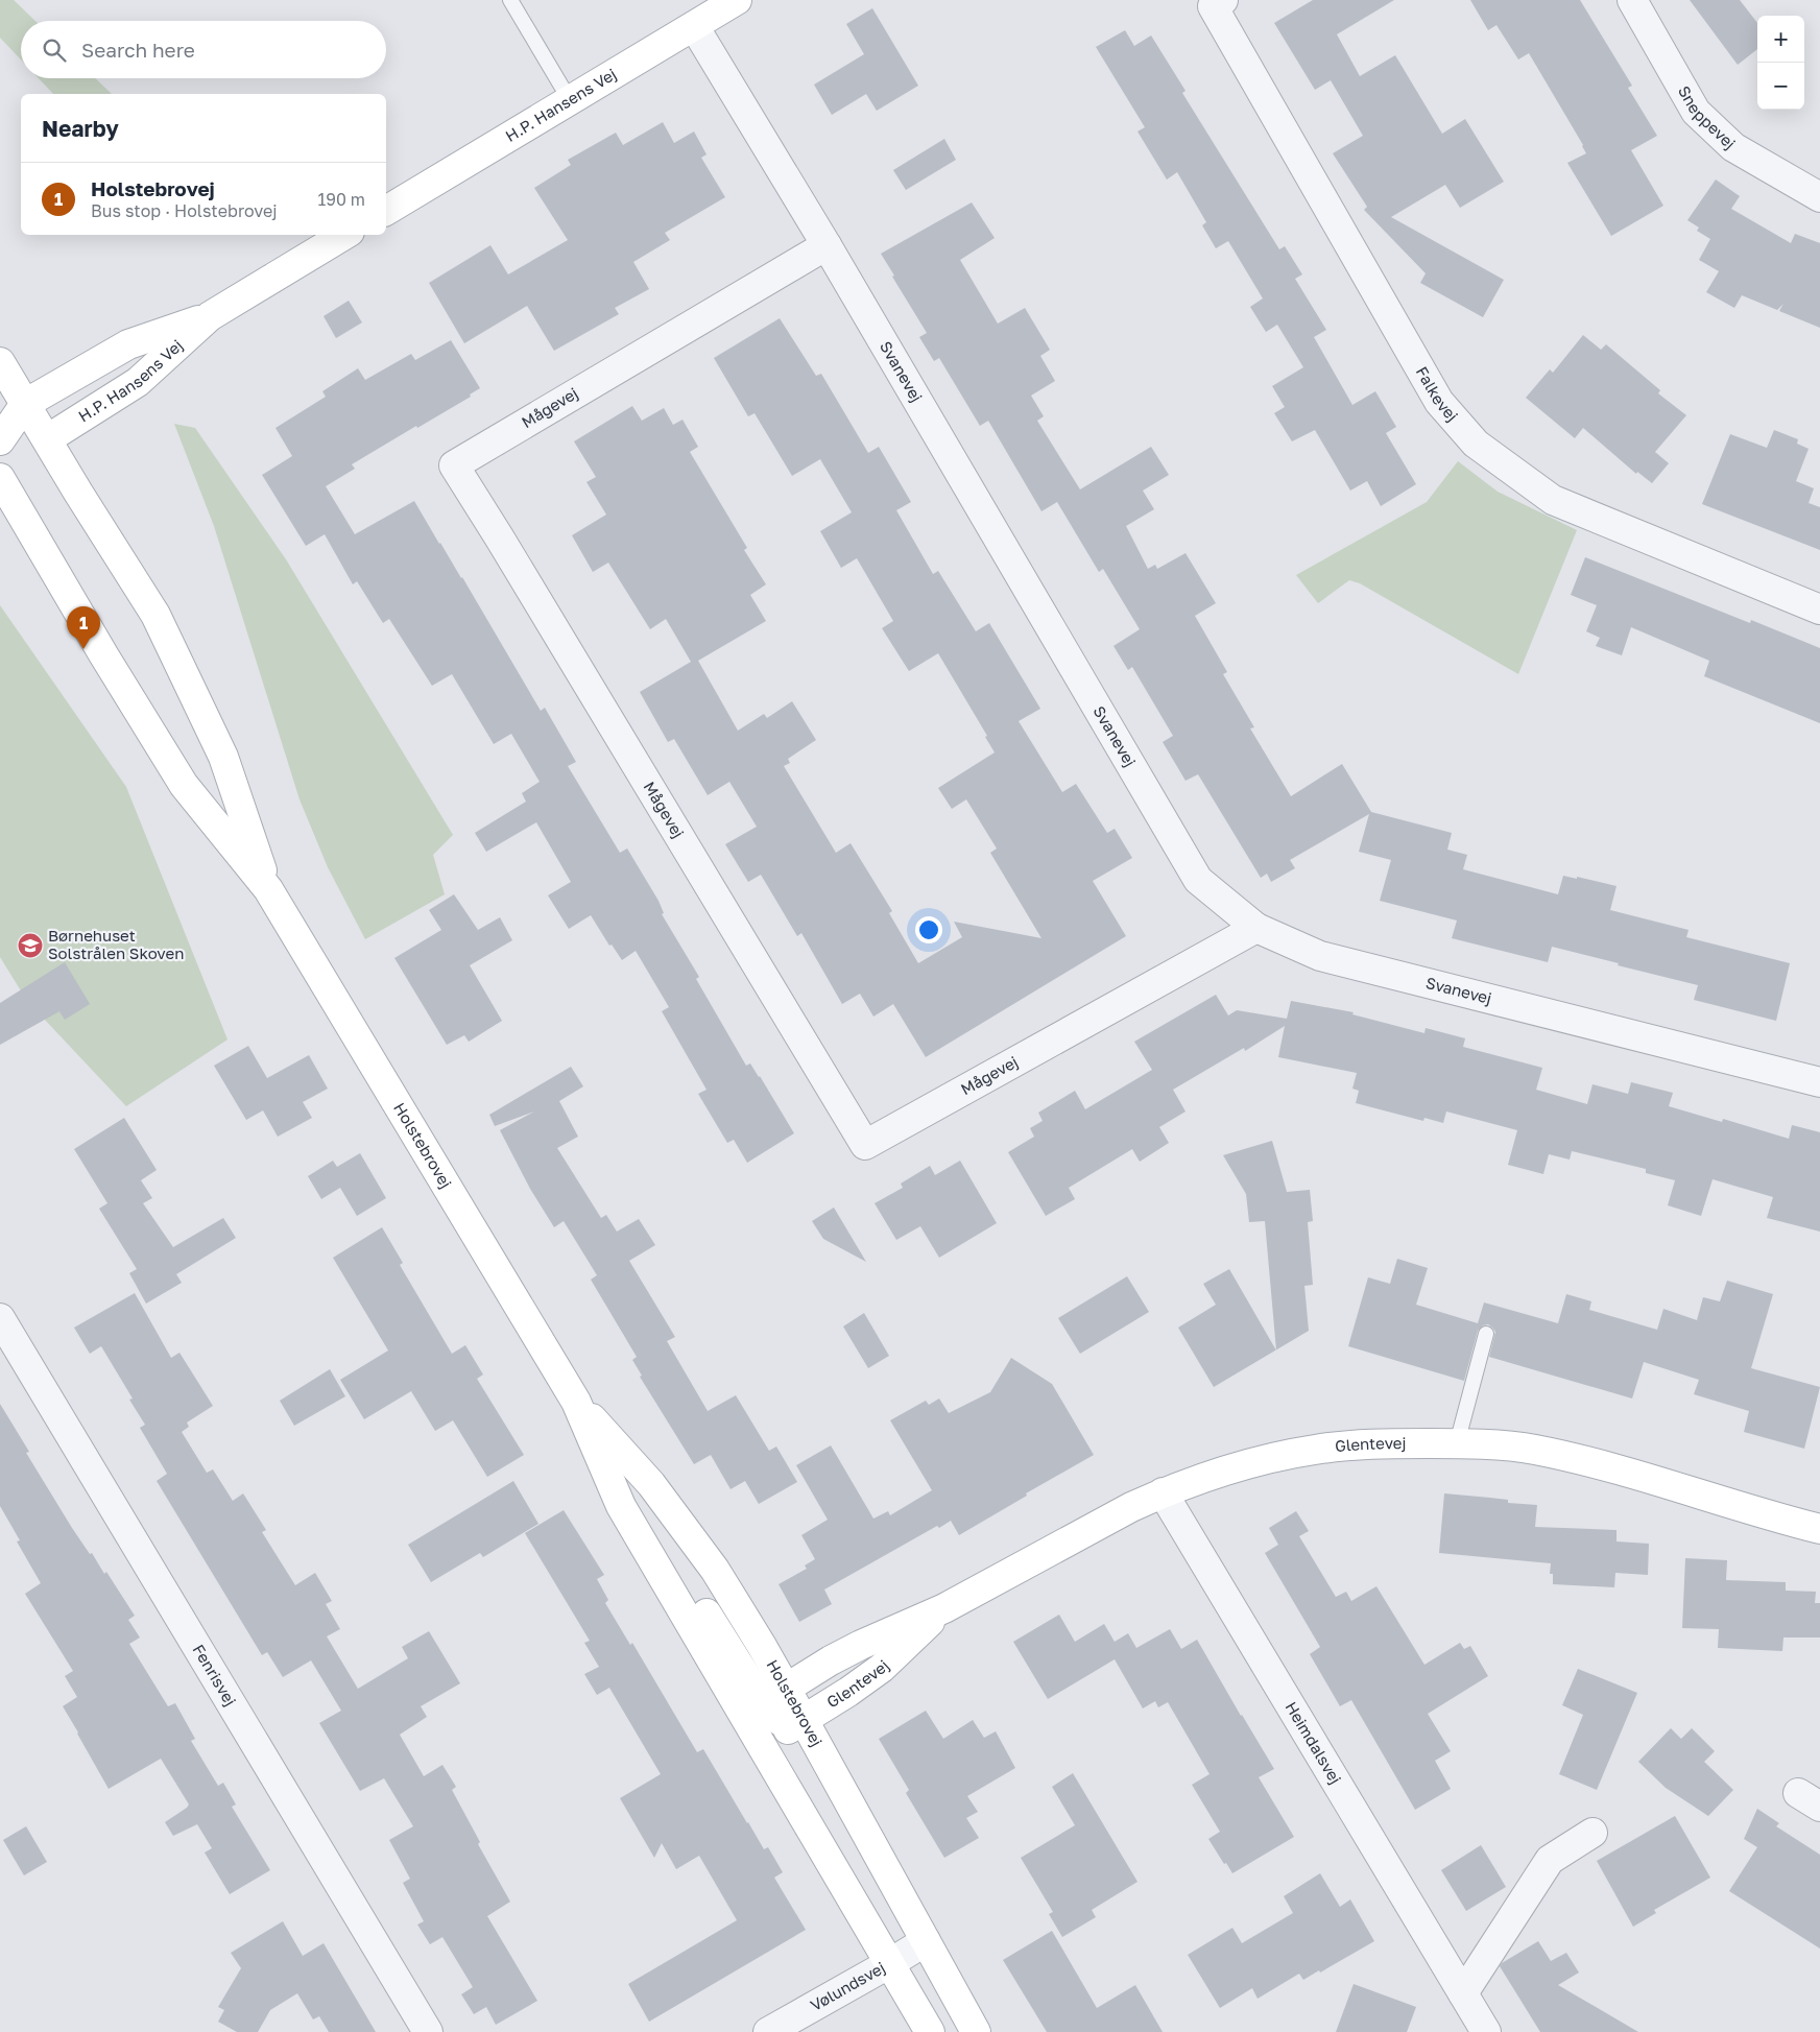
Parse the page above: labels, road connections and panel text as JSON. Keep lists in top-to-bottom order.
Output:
{
  "streets": {
    "main road": ["H.P. Hansens Vej", "Holstebrovej", "Glentevej"],
    "street": [
      "Sneppevej",
      "Svanevej",
      "Falkevej",
      "Mågevej",
      "Fenrisvej",
      "Heimdalsvej",
      "Vølundsvej"
    ]
  },
  "crossings": [
    ["H.P. Hansens Vej", "Svanevej"],
    ["H.P. Hansens Vej", "Holstebrovej"],
    ["Svanevej", "Mågevej"],
    ["Holstebrovej", "Glentevej"],
    ["Holstebrovej", "Vølundsvej"],
    ["Glentevej", "Heimdalsvej"]
  ],
  "places": {
    "school or university": ["Børnehuset Solstrålen Skoven"]
  },
  "page": {
    "map_buttons": ["+", "−"],
    "search": "Search here",
    "heading": "Nearby",
    "list": [
      {
        "mark": "1",
        "name": "Holstebrovej",
        "note": "Bus stop · Holstebrovej",
        "value": "190 m"
      }
    ],
    "pins": "1"
  }
}
